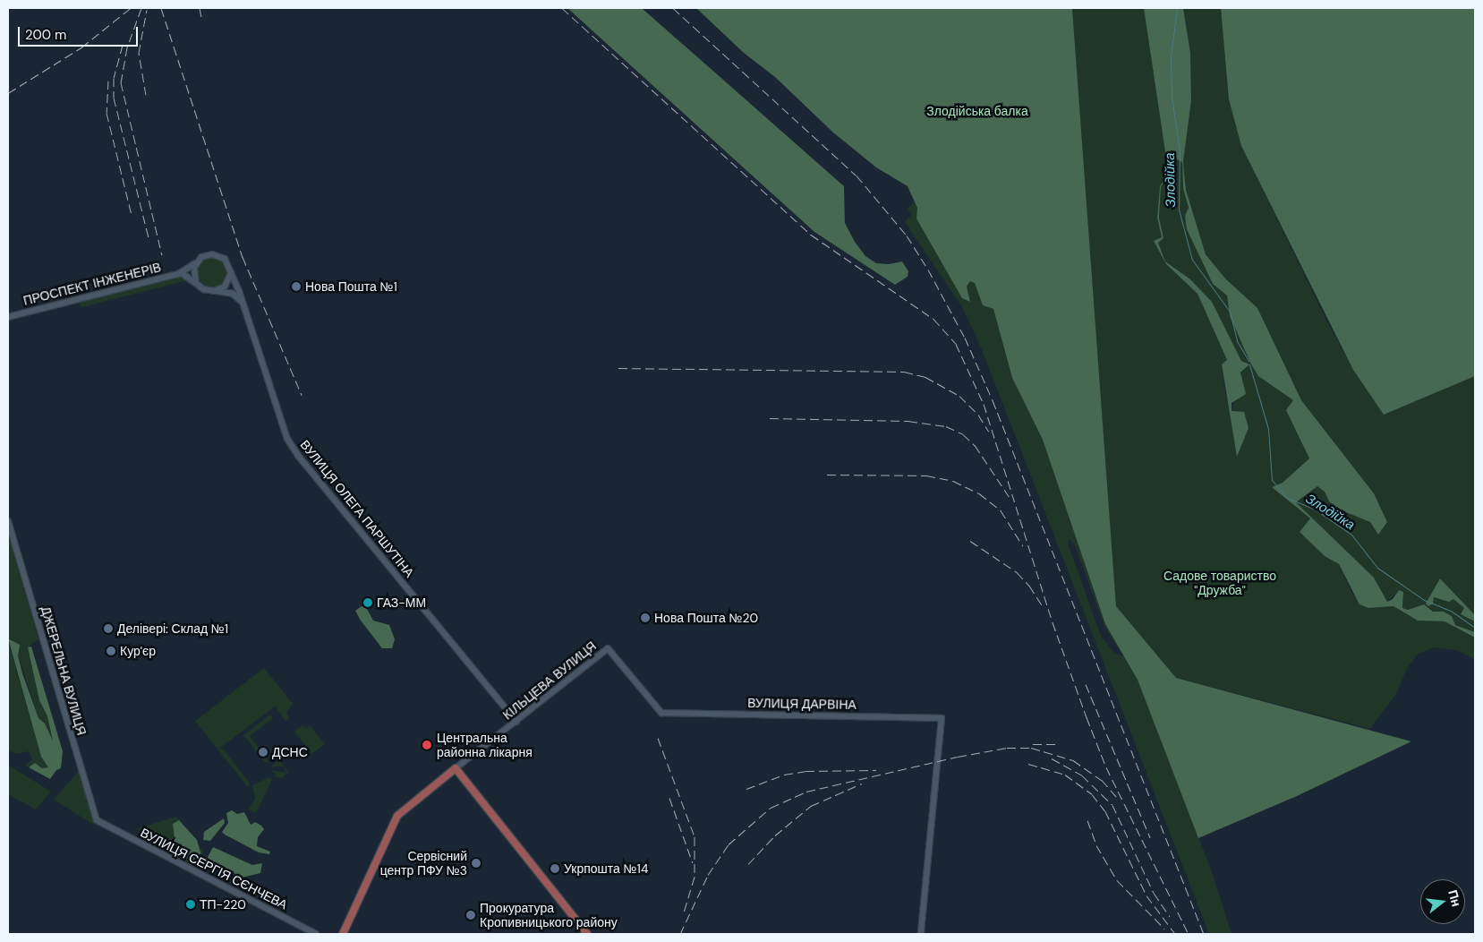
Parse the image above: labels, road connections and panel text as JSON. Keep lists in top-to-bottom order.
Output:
{
  "streets": {
    "main road": ["КІЛЬЦЕВА ВУЛИЦЯ"],
    "street": [
      "ПРОСПЕКТ ІНЖЕНЕРІВ",
      "ВУЛИЦЯ ОЛЕГА ПАРШУТІНА",
      "ДЖЕРЕЛЬНА ВУЛИЦЯ",
      "ВУЛИЦЯ ДАРВІНА",
      "ВУЛИЦЯ СЕРГІЯ СЄНЧЕВА"
    ]
  },
  "crossings": [
    ["ПРОСПЕКТ ІНЖЕНЕРІВ", "ВУЛИЦЯ ОЛЕГА ПАРШУТІНА"],
    ["ВУЛИЦЯ ОЛЕГА ПАРШУТІНА", "КІЛЬЦЕВА ВУЛИЦЯ"],
    ["ДЖЕРЕЛЬНА ВУЛИЦЯ", "ВУЛИЦЯ СЕРГІЯ СЄНЧЕВА"],
    ["КІЛЬЦЕВА ВУЛИЦЯ", "ВУЛИЦЯ ДАРВІНА"]
  ],
  "water": ["Злодійка"],
  "parks": ["Злодійська балка", "Садове товариство \"Дружба\""],
  "places": [
    "Нова Пошта №1",
    "ГАЗ-ММ",
    "Нова Пошта №20",
    "Делівері: Склад №1",
    "Кур'єр",
    "Центральна районна лікарня",
    "ДСНС",
    "Сервісний центр ПФУ №3",
    "Укрпошта №14",
    "ТП-220",
    "Прокуратура Кропивницького району"
  ],
  "scale_bar": "200 m",
  "north": "right"
}
